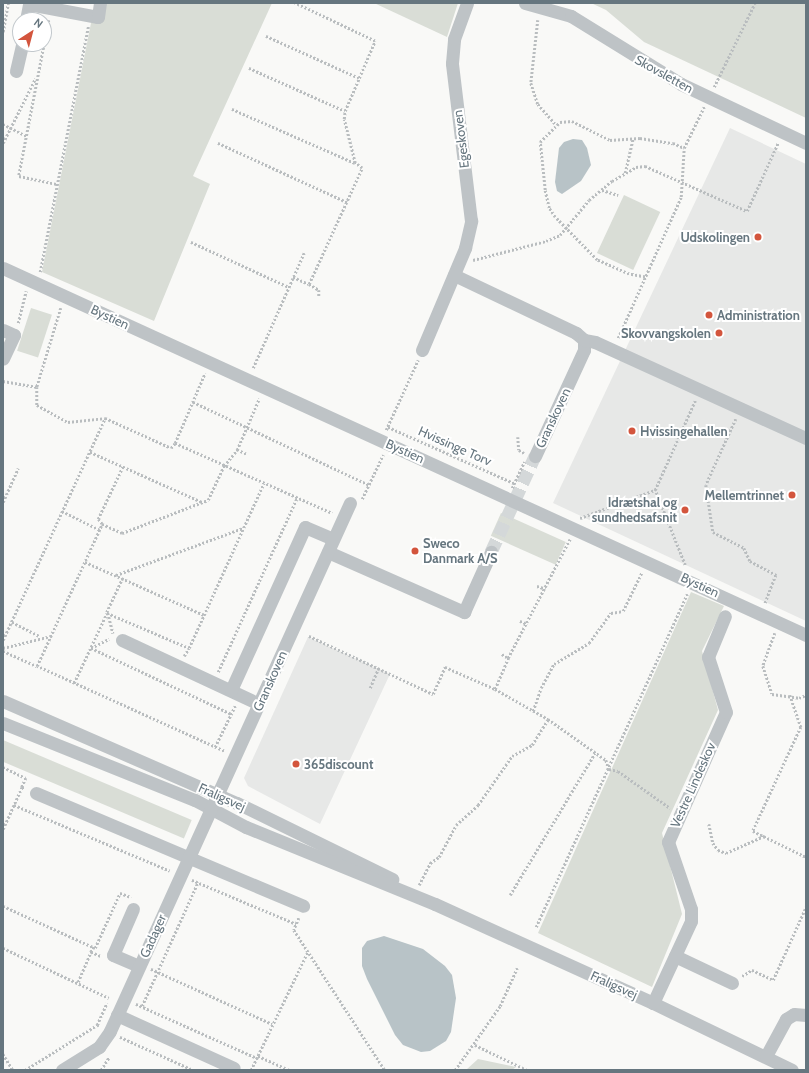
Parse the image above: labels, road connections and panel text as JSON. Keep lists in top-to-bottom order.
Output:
{
  "streets": {
    "street": [
      "Skovsletten",
      "Egeskoven",
      "Bystien",
      "Granskoven",
      "Vestre Lindeskov",
      "Fraligsvej",
      "Gadager"
    ],
    "path": ["Hvissinge Torv"]
  },
  "crossings": [
    ["Granskoven", "Fraligsvej"],
    ["Granskoven", "Gadager"],
    ["Vestre Lindeskov", "Fraligsvej"],
    ["Fraligsvej", "Gadager"]
  ],
  "places": [
    "Udskolingen",
    "Administration",
    "Skovvangskolen",
    "Hvissingehallen",
    "Mellemtrinnet",
    "Idrætshal og sundhedsafsnit",
    "Sweco Danmark A/S",
    "365discount"
  ],
  "north": "top right"
}
